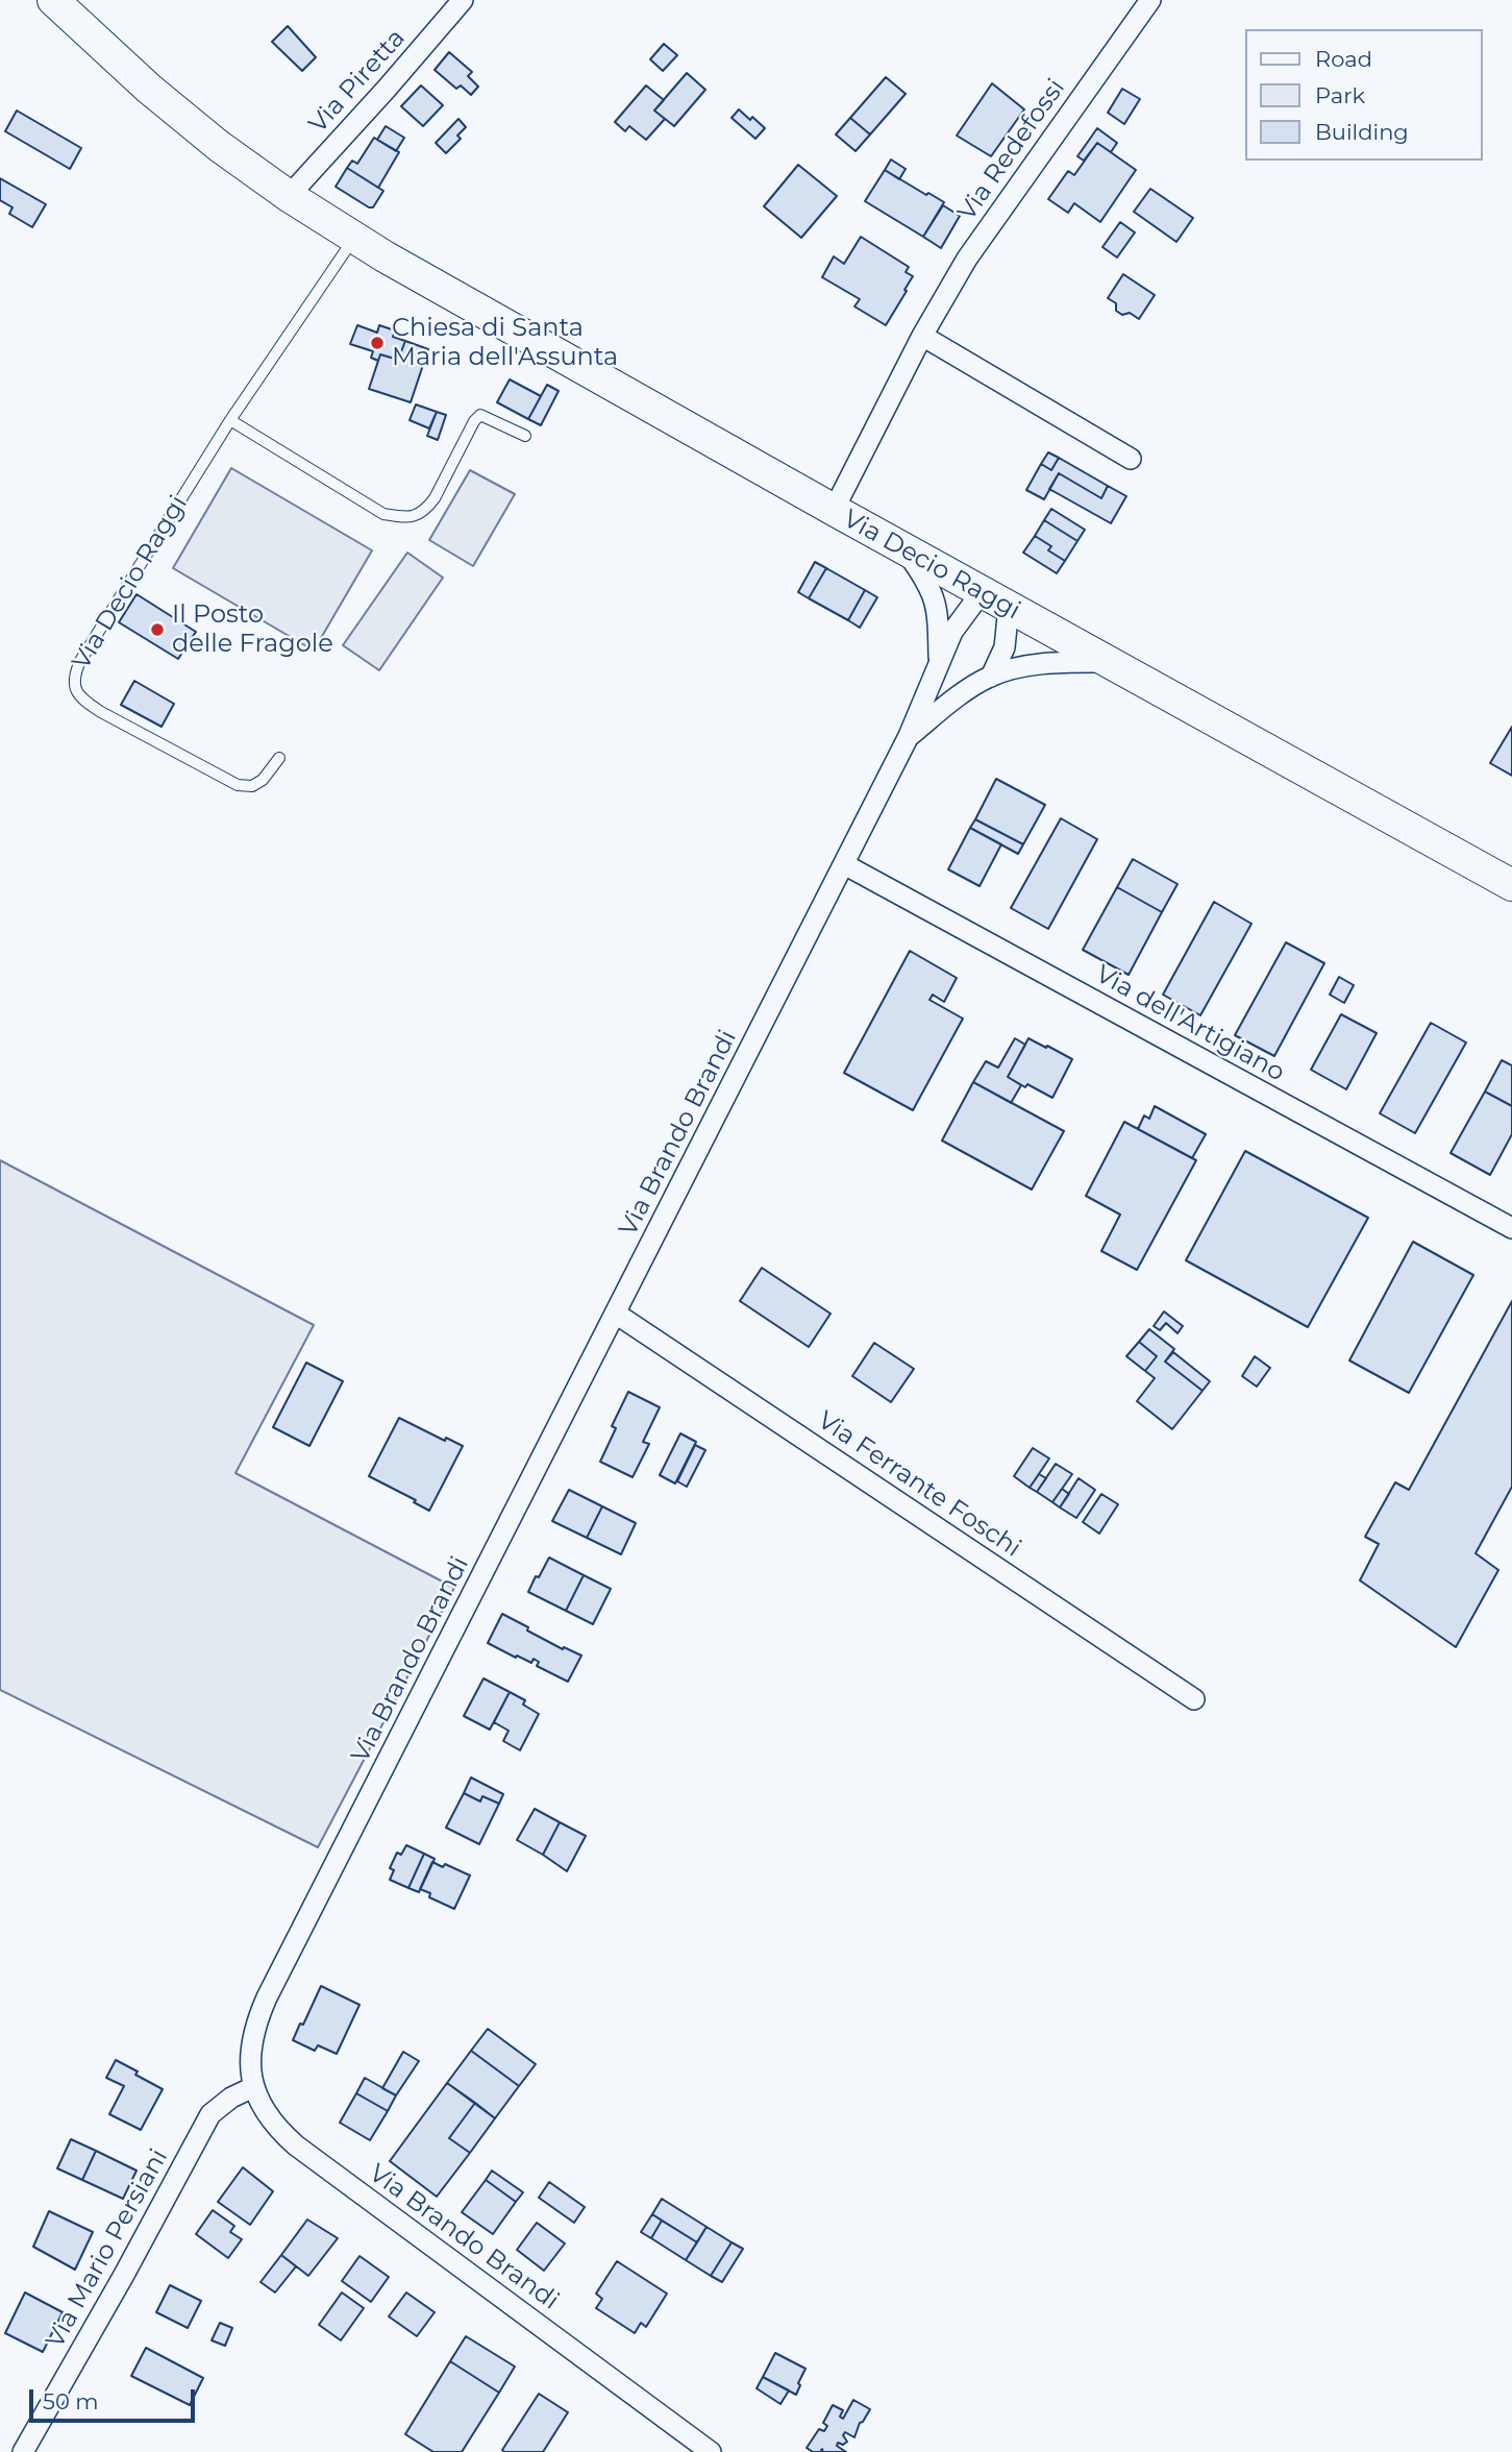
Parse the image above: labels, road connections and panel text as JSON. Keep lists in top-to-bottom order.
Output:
{
  "streets": {
    "main road": ["Via Decio Raggi"],
    "street": [
      "Via Piretta",
      "Via Redefossi",
      "Via dell'Artigiano",
      "Via Brando Brandi",
      "Via Ferrante Foschi",
      "Via Mario Persiani"
    ]
  },
  "crossings": [
    ["Via Piretta", "Via Decio Raggi"],
    ["Via Redefossi", "Via Decio Raggi"],
    ["Via Decio Raggi", "Via Brando Brandi"],
    ["Via dell'Artigiano", "Via Brando Brandi"],
    ["Via Brando Brandi", "Via Ferrante Foschi"],
    ["Via Brando Brandi", "Via Mario Persiani"]
  ],
  "places": ["Chiesa di Santa Maria dell'Assunta", "Il Posto delle Fragole"],
  "legend": ["Road", "Park", "Building"],
  "scale_bar": "50 m"
}
